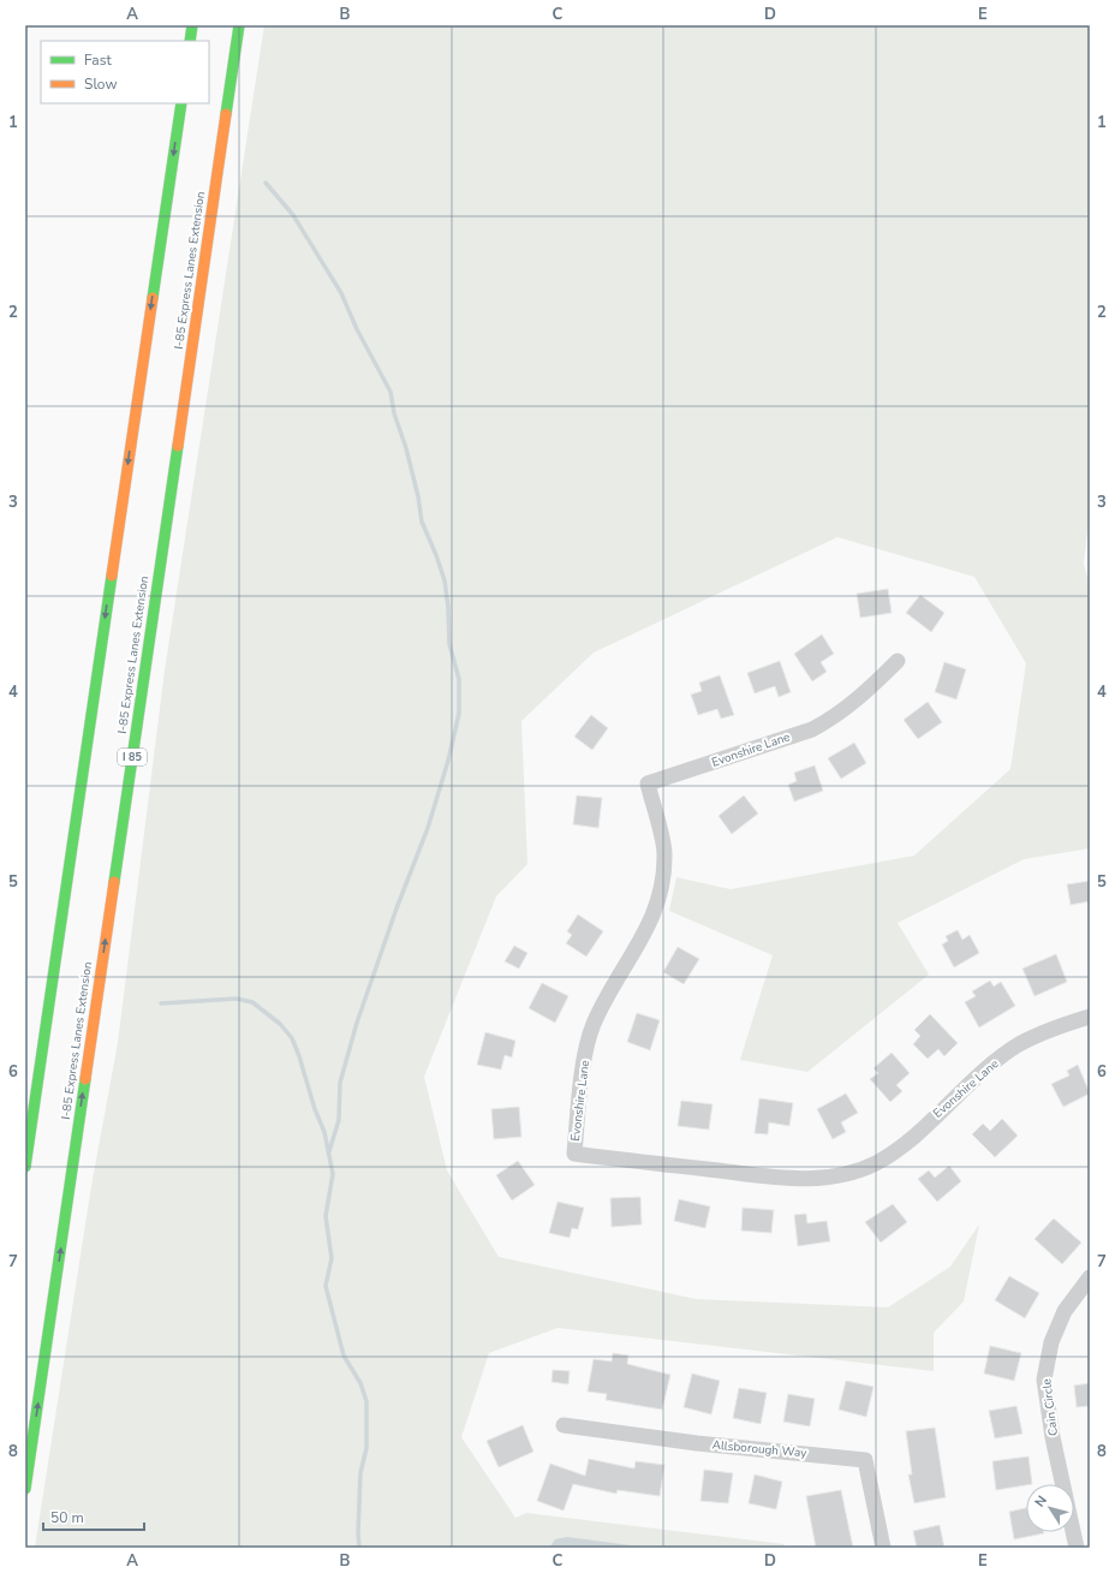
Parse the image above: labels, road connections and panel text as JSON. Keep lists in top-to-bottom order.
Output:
{
  "streets": {
    "highway": ["I-85 Express Lanes Extension", "I 85"],
    "street": ["Evonshire Lane", "Cain Circle", "Allsborough Way"]
  },
  "legend": ["Fast", "Slow"],
  "scale_bar": "50 m",
  "north": "top left",
  "grid": {
    "columns": [
      "A",
      "B",
      "C",
      "D",
      "E"
    ],
    "rows": [
      "1",
      "2",
      "3",
      "4",
      "5",
      "6",
      "7",
      "8"
    ]
  }
}
